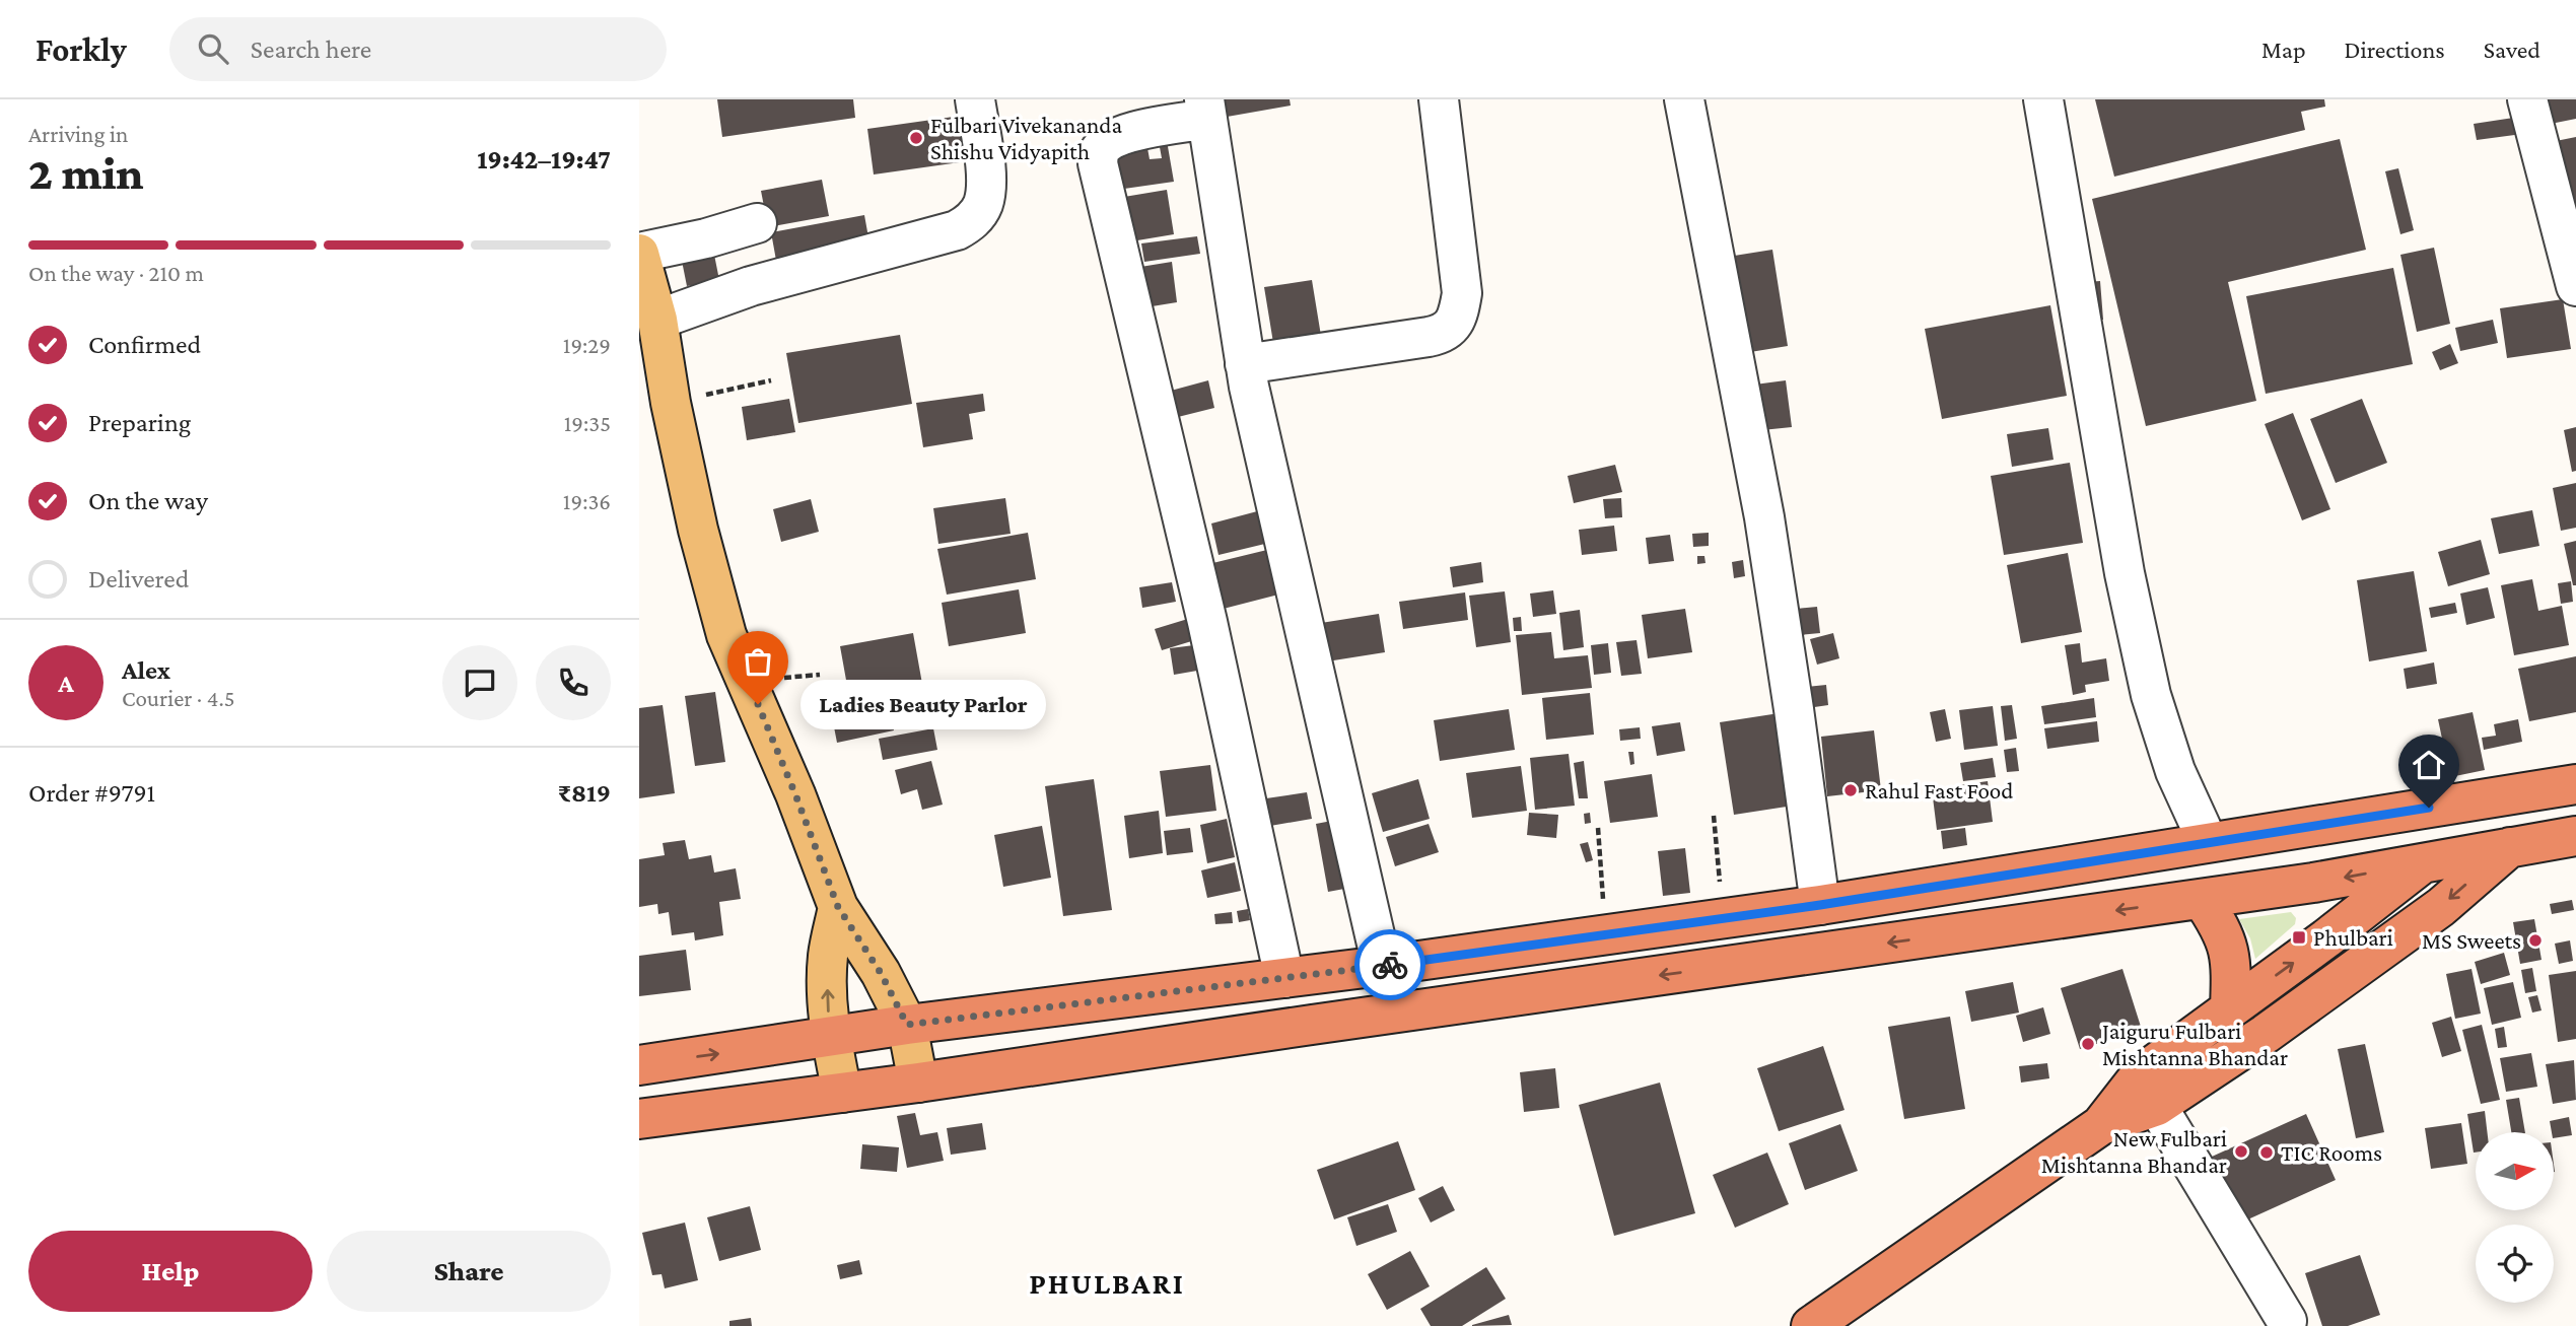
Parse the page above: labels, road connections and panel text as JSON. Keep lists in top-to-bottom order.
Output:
{
  "districts": ["PHULBARI"],
  "places": {
    "other": [
      "Fulbari Vivekananda Shishu Vidyapith",
      "Ladies Beauty Parlor",
      "Rahul Fast Food",
      "MS Sweets",
      "Jaiguru Fulbari Mishtanna Bhandar",
      "New Fulbari Mishtanna Bhandar",
      "TIC Rooms"
    ],
    "transit": ["Phulbari"]
  },
  "north": "right",
  "page": {
    "header": "Forkly",
    "search": "Search here",
    "nav": ["Map", "Directions", "Saved"],
    "heading": ["2 min", "Arriving in", "19:42–19:47"],
    "panel": [
      "Alex",
      "Courier · 4.5",
      "Order #9791",
      "₹819"
    ],
    "bar": "On the way · 210 m",
    "list": [
      ["Confirmed", "19:29"],
      ["Preparing", "19:35"],
      ["On the way", "19:36"],
      "Delivered"
    ],
    "round": "A",
    "bubble": "Ladies Beauty Parlor",
    "buttons": ["Help", "Share"]
  }
}
